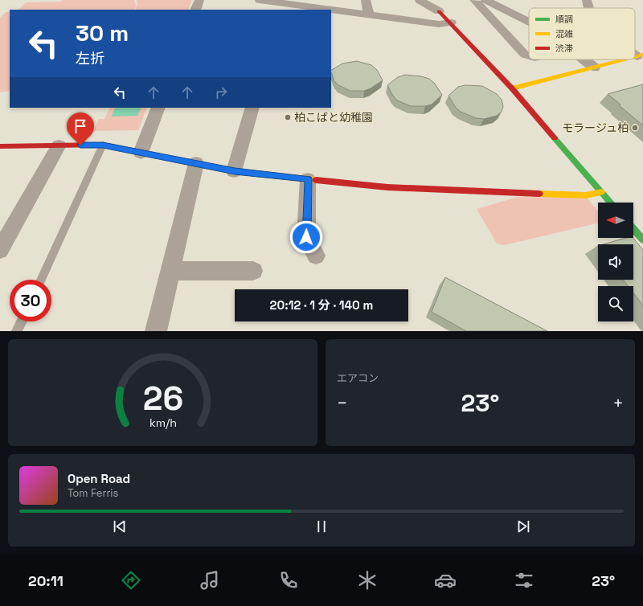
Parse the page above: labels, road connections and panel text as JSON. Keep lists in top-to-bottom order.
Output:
{
  "places": ["柏こばと幼稚園", "モラージュ柏"],
  "legend": ["順調", "混雑", "渋滞"],
  "north": "left",
  "page": {
    "turn": ["30 m", "左折"],
    "limit": "30",
    "trip": "20:12 · 1 分 · 140 m",
    "tile": "エアコン",
    "heat": ["−", "23°", "+"],
    "song": ["Open Road", "Tom Ferris"],
    "tabs": ["20:11", "23°"],
    "gauge": ["26", "km/h"]
  }
}
